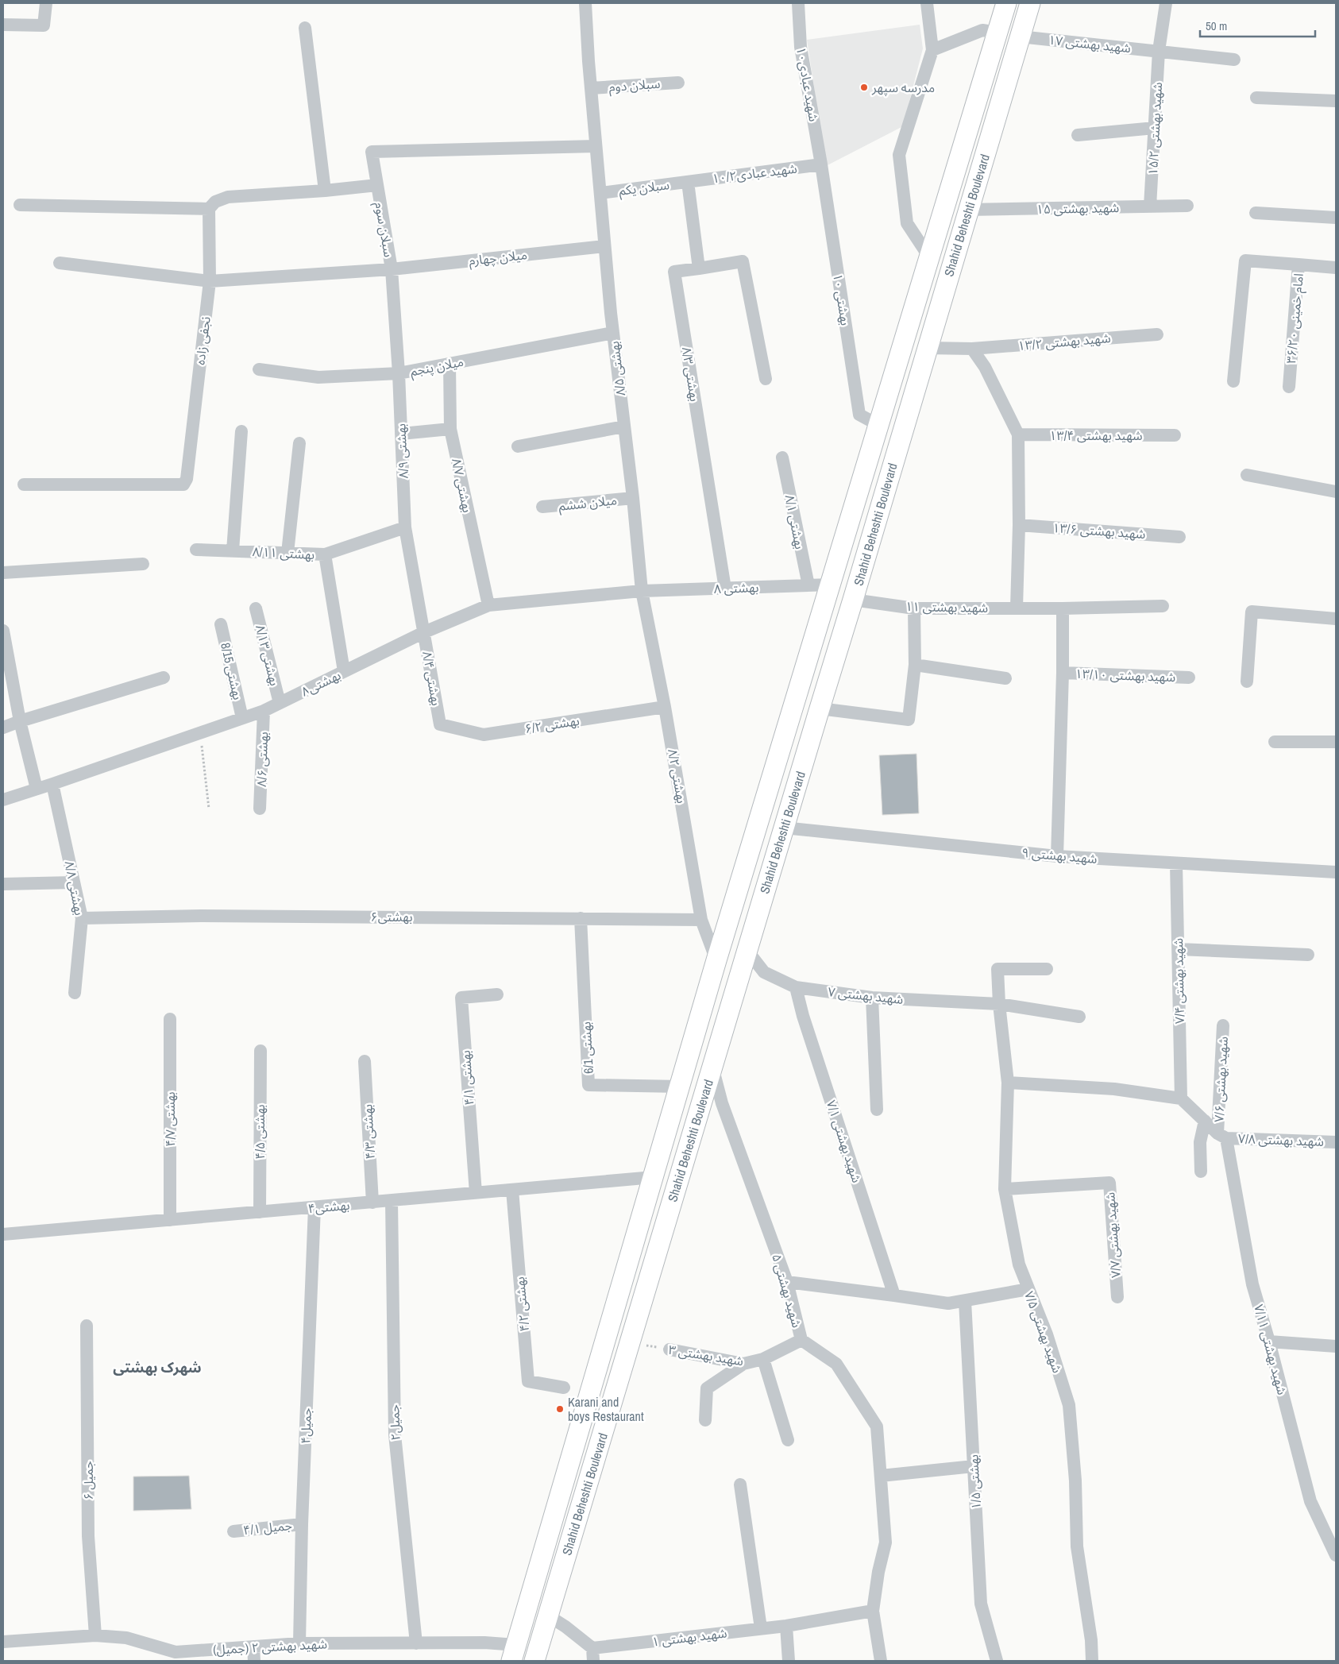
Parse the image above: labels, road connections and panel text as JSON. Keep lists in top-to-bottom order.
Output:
{
  "streets": {
    "main road": ["Shahid Beheshti Boulevard"],
    "street": [
      "شهید بهشتی ۱۷",
      "شهید عبادی۱۰",
      "سبلان دوم",
      "شهید بهشتی ۱۵/۲",
      "شهید عبادی۱۰/۲",
      "سبلان یکم",
      "شهید بهشتی ۱۵",
      "سبلان سوم",
      "میلان چهارم",
      "بهشتی ۱۰",
      "امام خمینی ۳۶/۲۰",
      "نجفی زاده",
      "شهید بهشتی ۱۳/۲",
      "میلان پنجم",
      "بهشتی ۸/۵",
      "بهشتی ۸/۳",
      "شهید بهشتی ۱۳/۴",
      "بهشتی ۸/۹",
      "بهشتی ۸/۷",
      "میلان ششم",
      "بهشتی ۸/۱",
      "شهید بهشتی ۱۳/۶",
      "بهشتی ۸/۱۱",
      "۸ بهشتی",
      "شهید بهشتی ۱۱",
      "بهشتی ۸/۱۳",
      "بهشتی 8/15",
      "شهید بهشتی ۱۳/۱۰",
      "بهشتی ۸/۴",
      "بهشتی۸",
      "بهشتی ۶/۲",
      "بهشتی ۸/۶",
      "بهشتی ۸/۲",
      "شهید بهشتی ۹",
      "بهشتی ۸/۸",
      "بهشتی۶",
      "شهید بهشتی ۷/۴",
      "شهید بهشتی ۷",
      "بهشتی 6/1",
      "بهشتی ۴/۱",
      "شهید بهشتی ۷/۶",
      "بهشتی ۴/۷",
      "بهشتی ۴/۵",
      "بهشتی ۴/۳",
      "شهید بهشتی ۷/۸",
      "شهید بهشتی ۷/۱",
      "بهشتی۴",
      "شهید بهشتی ۷/۷",
      "شهید بهشتی ۵",
      "بهشتی ۴/۲",
      "شهید بهشتی ۷/۵",
      "شهید بهشتی ۷/۱۱",
      "شهید بهشتی ۳",
      "جمیل۲",
      "جمیل۴",
      "جمیل ۶",
      "بهشتی ۱/۵",
      "جمیل ۴/۱",
      "شهید بهشتی ۱",
      "شهید بهشتی ۲ (جمیل)"
    ]
  },
  "crossings": [
    ["شهید بهشتی ۱۷", "شهید بهشتی ۱۵/۲"],
    ["شهید بهشتی ۱۷", "Shahid Beheshti Boulevard"],
    ["شهید عبادی۱۰", "شهید عبادی۱۰/۲"],
    ["شهید عبادی۱۰", "بهشتی ۱۰"],
    ["سبلان دوم", "بهشتی ۸/۵"],
    ["شهید بهشتی ۱۵/۲", "شهید بهشتی ۱۵"],
    ["شهید عبادی۱۰/۲", "سبلان یکم"],
    ["شهید عبادی۱۰/۲", "بهشتی ۱۰"],
    ["سبلان یکم", "بهشتی ۸/۵"],
    ["شهید بهشتی ۱۵", "Shahid Beheshti Boulevard"],
    ["Shahid Beheshti Boulevard", "بهشتی ۱۰"],
    ["Shahid Beheshti Boulevard", "شهید بهشتی ۱۳/۲"],
    ["Shahid Beheshti Boulevard", "۸ بهشتی"],
    ["Shahid Beheshti Boulevard", "شهید بهشتی ۱۱"],
    ["Shahid Beheshti Boulevard", "بهشتی ۸/۲"],
    ["Shahid Beheshti Boulevard", "شهید بهشتی ۹"],
    ["Shahid Beheshti Boulevard", "شهید بهشتی ۷"],
    ["Shahid Beheshti Boulevard", "بهشتی 6/1"],
    ["Shahid Beheshti Boulevard", "بهشتی۴"],
    ["Shahid Beheshti Boulevard", "شهید بهشتی ۵"],
    ["Shahid Beheshti Boulevard", "شهید بهشتی ۳"],
    ["Shahid Beheshti Boulevard", "شهید بهشتی ۲ (جمیل)"],
    ["سبلان سوم", "میلان چهارم"],
    ["سبلان سوم", "نجفی زاده"],
    ["سبلان سوم", "بهشتی ۸/۵"],
    ["سبلان سوم", "بهشتی ۸/۹"],
    ["میلان چهارم", "بهشتی ۸/۵"],
    ["میلان چهارم", "بهشتی ۸/۹"],
    ["میلان پنجم", "بهشتی ۸/۵"],
    ["میلان پنجم", "بهشتی ۸/۹"],
    ["میلان پنجم", "بهشتی ۸/۷"],
    ["بهشتی ۸/۵", "میلان ششم"],
    ["بهشتی ۸/۵", "۸ بهشتی"],
    ["بهشتی ۸/۵", "بهشتی۸"],
    ["بهشتی ۸/۵", "بهشتی ۸/۲"],
    ["بهشتی ۸/۳", "۸ بهشتی"],
    ["بهشتی ۸/۹", "بهشتی ۸/۴"],
    ["بهشتی ۸/۹", "بهشتی۸"],
    ["بهشتی ۸/۷", "بهشتی۸"],
    ["بهشتی ۸/۱", "۸ بهشتی"],
    ["بهشتی ۸/۱۱", "بهشتی۸"],
    ["۸ بهشتی", "بهشتی۸"],
    ["۸ بهشتی", "بهشتی ۸/۲"],
    ["بهشتی ۸/۱۳", "بهشتی۸"],
    ["بهشتی 8/15", "بهشتی۸"],
    ["بهشتی ۸/۴", "بهشتی۸"],
    ["بهشتی ۸/۴", "بهشتی ۶/۲"],
    ["بهشتی۸", "بهشتی ۸/۶"],
    ["بهشتی۸", "بهشتی ۸/۲"],
    ["بهشتی۸", "بهشتی ۸/۸"],
    ["بهشتی ۶/۲", "بهشتی ۸/۲"],
    ["بهشتی ۸/۲", "بهشتی۶"],
    ["شهید بهشتی ۹", "شهید بهشتی ۷/۴"],
    ["بهشتی ۸/۸", "بهشتی۶"],
    ["بهشتی۶", "بهشتی 6/1"],
    ["شهید بهشتی ۷", "شهید بهشتی ۷/۱"],
    ["شهید بهشتی ۷", "شهید بهشتی ۷/۵"],
    ["بهشتی ۴/۱", "بهشتی۴"],
    ["شهید بهشتی ۷/۶", "شهید بهشتی ۷/۸"],
    ["شهید بهشتی ۷/۶", "شهید بهشتی ۷/۱۱"],
    ["بهشتی ۴/۷", "بهشتی۴"],
    ["بهشتی ۴/۵", "بهشتی۴"],
    ["بهشتی ۴/۳", "بهشتی۴"],
    ["شهید بهشتی ۷/۸", "شهید بهشتی ۷/۱۱"],
    ["بهشتی۴", "بهشتی ۴/۲"],
    ["بهشتی۴", "جمیل۲"],
    ["بهشتی۴", "جمیل۴"],
    ["شهید بهشتی ۷/۷", "شهید بهشتی ۷/۵"],
    ["شهید بهشتی ۵", "شهید بهشتی ۳"],
    ["شهید بهشتی ۵", "شهید بهشتی ۱"],
    ["جمیل۲", "شهید بهشتی ۲ (جمیل)"],
    ["جمیل۴", "جمیل ۴/۱"],
    ["جمیل۴", "شهید بهشتی ۲ (جمیل)"],
    ["جمیل ۶", "شهید بهشتی ۲ (جمیل)"]
  ],
  "districts": ["شهرک بهشتی"],
  "places": ["مدرسه سپهر", "Karani and boys Restaurant"],
  "scale_bar": "50 m"
}
